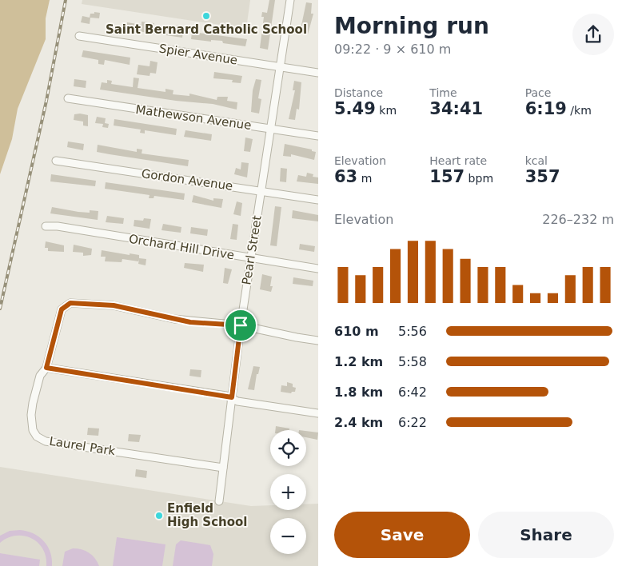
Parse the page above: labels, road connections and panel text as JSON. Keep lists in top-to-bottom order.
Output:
{
  "streets": {
    "street": [
      "Spier Avenue",
      "Mathewson Avenue",
      "Gordon Avenue",
      "Orchard Hill Drive",
      "Pearl Street",
      "Laurel Park"
    ]
  },
  "crossings": [
    ["Spier Avenue", "Pearl Street"],
    ["Mathewson Avenue", "Pearl Street"],
    ["Gordon Avenue", "Pearl Street"],
    ["Orchard Hill Drive", "Pearl Street"],
    ["Pearl Street", "Laurel Park"]
  ],
  "places": ["Saint Bernard Catholic School", "Enfield High School"],
  "page": {
    "heading": ["Morning run", "09:22 · 9 × 610 m"],
    "stats": [
      ["Distance", "5.49 km"],
      ["Time", "34:41"],
      ["Pace", "6:19 /km"],
      ["Elevation", "63 m"],
      ["Heart rate", "157 bpm"],
      ["kcal", "357"]
    ],
    "chart": ["Elevation", "226–232 m"],
    "list": [
      {
        "name": "610 m",
        "note": "5:56"
      },
      {
        "name": "1.2 km",
        "note": "5:58"
      },
      {
        "name": "1.8 km",
        "note": "6:42"
      },
      {
        "name": "2.4 km",
        "note": "6:22"
      }
    ],
    "map_buttons": ["+", "−"],
    "buttons": ["Save", "Share"]
  }
}
